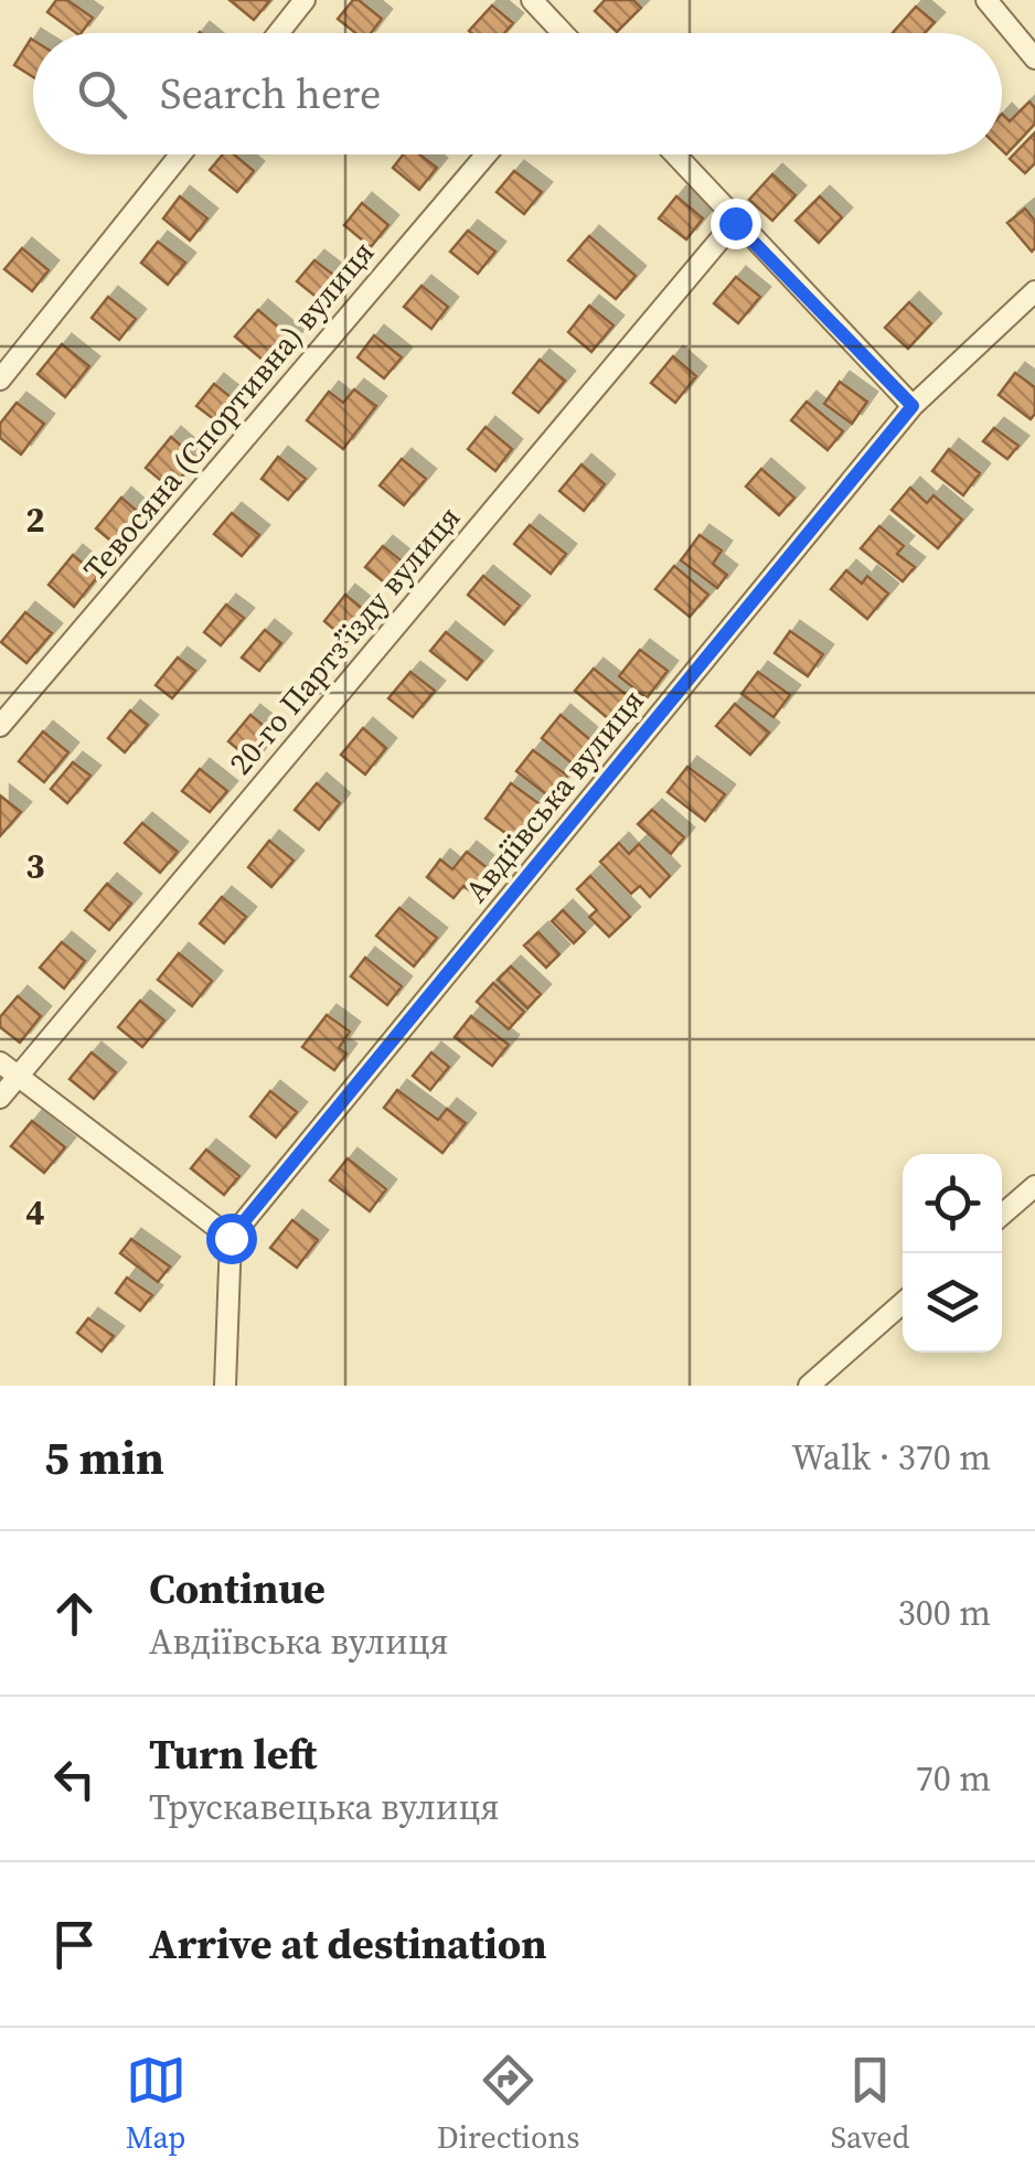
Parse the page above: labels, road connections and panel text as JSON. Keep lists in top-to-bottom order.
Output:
{
  "streets": {
    "street": ["Тевосяна (Спортивна) вулиця", "20-го Партз’їзду вулиця", "Авдіївська вулиця"]
  },
  "page": {
    "search": "Search here",
    "heading": ["5 min", "Walk · 370 m"],
    "list": [
      ["Continue", "Авдіївська вулиця", "300 m"],
      ["Turn left", "Трускавецька вулиця", "70 m"],
      "Arrive at destination"
    ],
    "nav": ["Map", "Directions", "Saved"]
  },
  "grid": {
    "rows": ["2", "3", "4"]
  }
}
